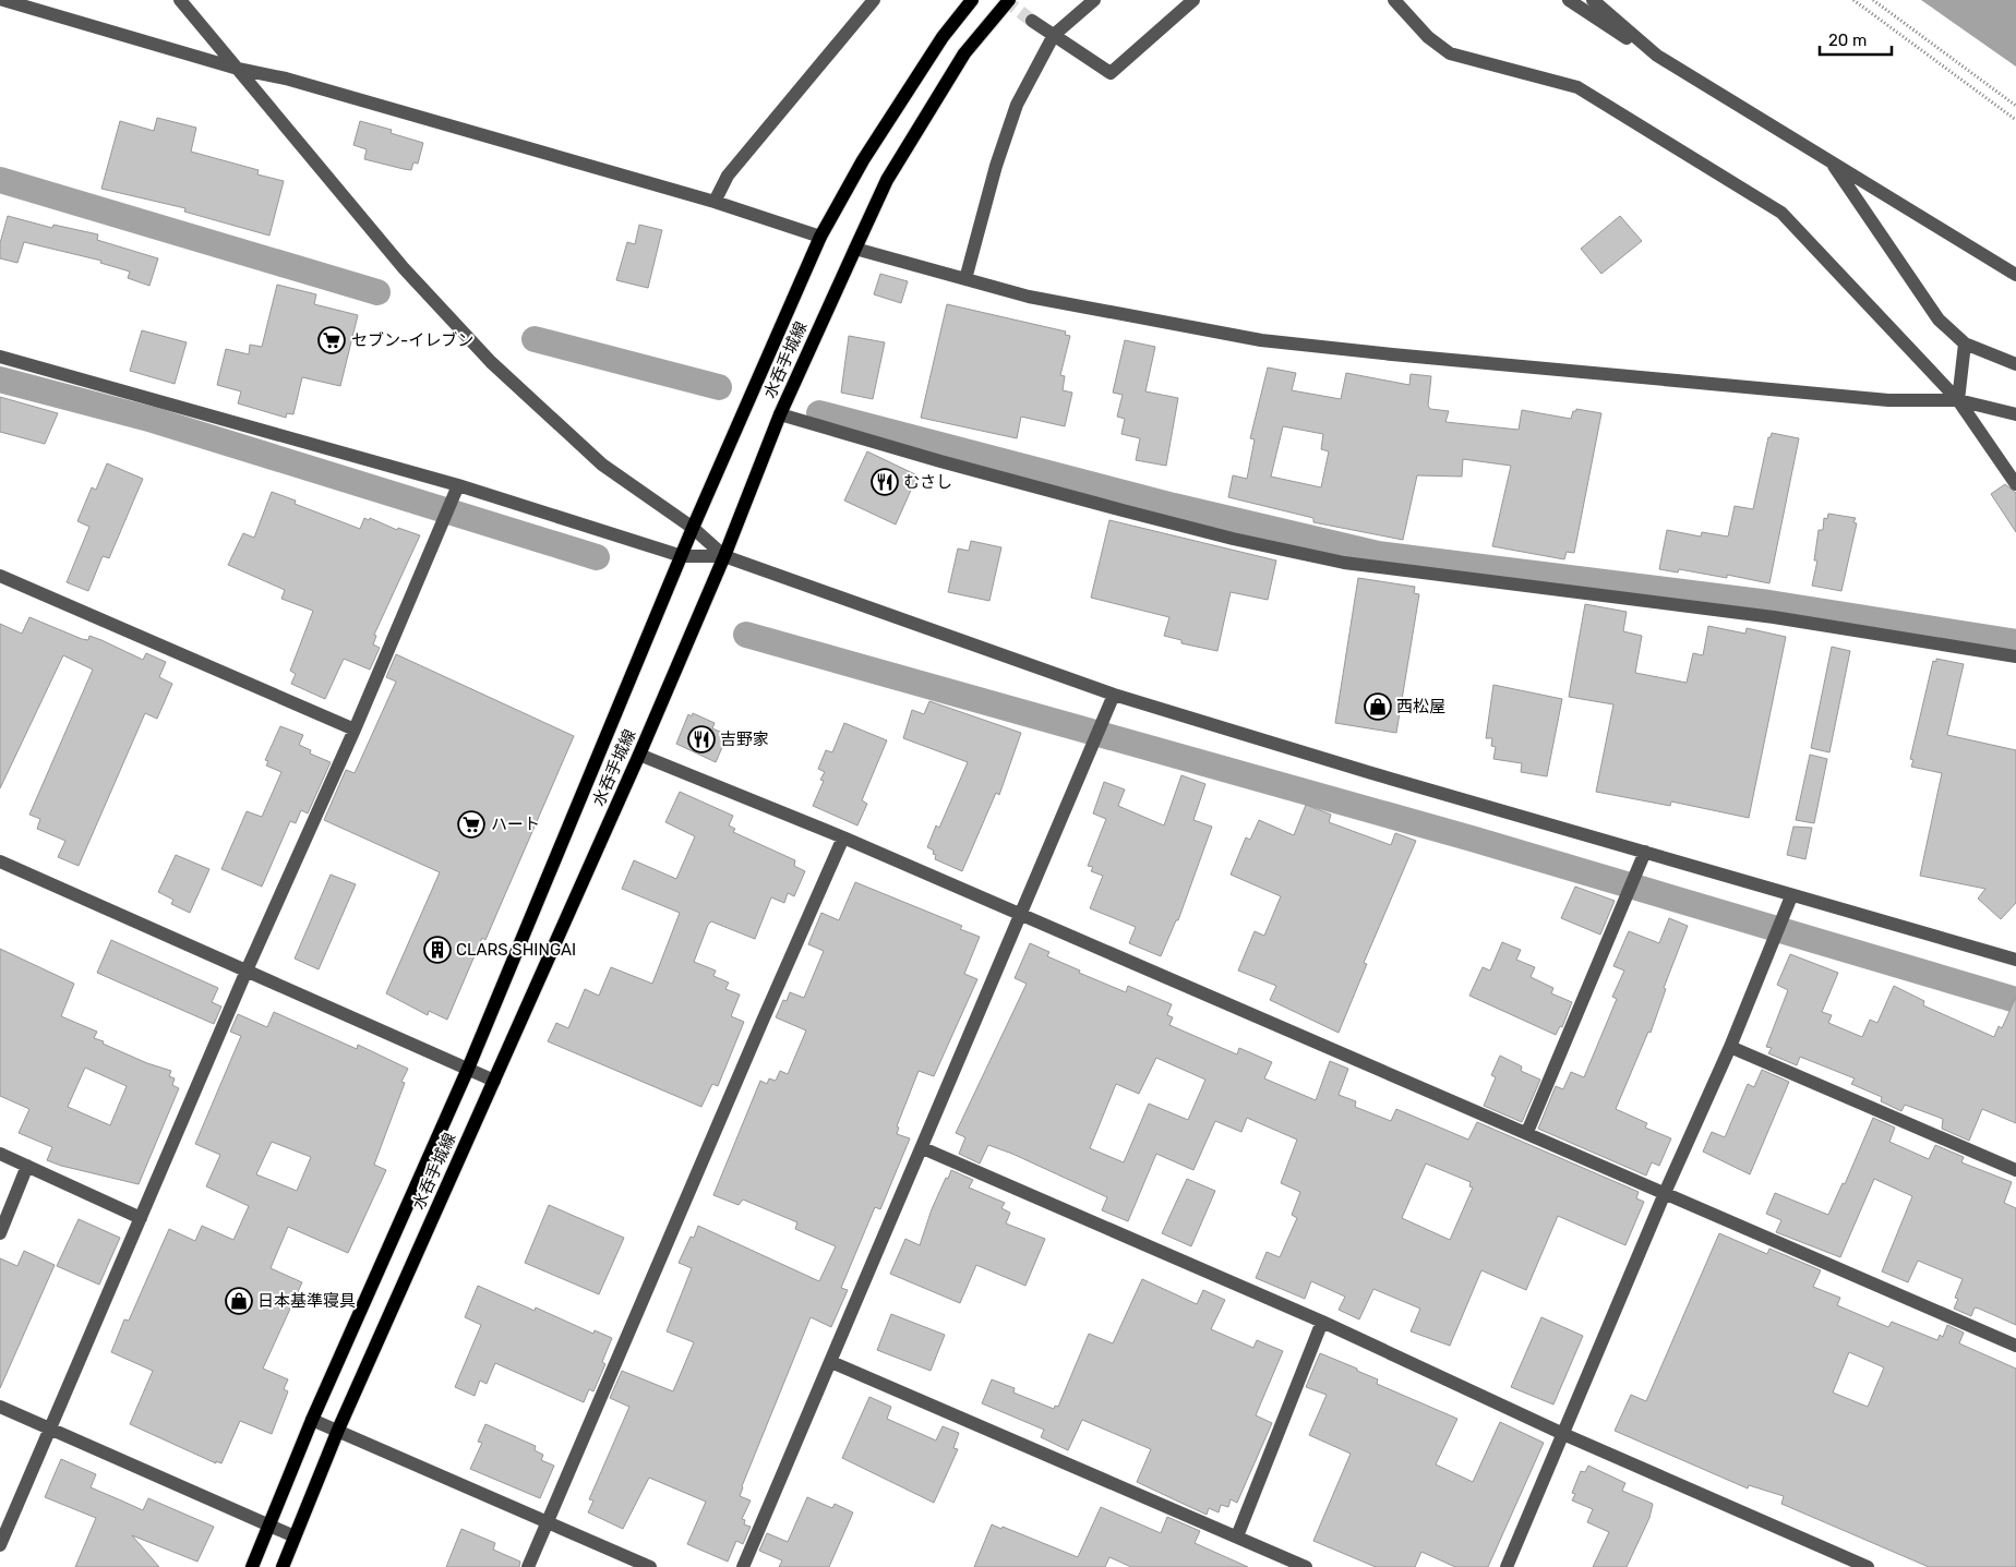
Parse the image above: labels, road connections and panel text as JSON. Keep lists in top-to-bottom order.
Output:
{
  "streets": {
    "main road": ["水呑手城線"]
  },
  "places": {
    "supermarket": ["セブン-イレブン", "ハート"],
    "restaurant": ["むさし", "吉野家"],
    "shop": ["西松屋", "日本基準寝具"],
    "building": ["CLARS SHINGAI"]
  },
  "scale_bar": "20 m"
}
